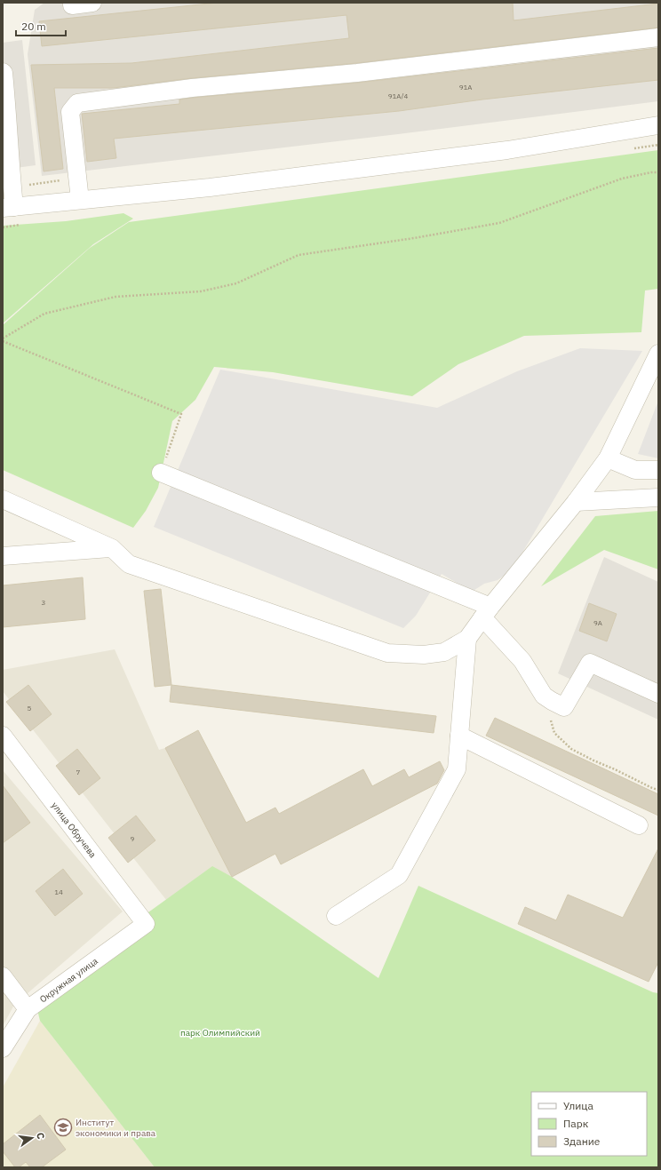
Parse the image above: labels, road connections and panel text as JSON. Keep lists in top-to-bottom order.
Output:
{
  "streets": {
    "street": ["улица Обручева", "Окружная улица"]
  },
  "crossings": [
    ["улица Обручева", "Окружная улица"]
  ],
  "parks": ["парк Олимпийский"],
  "places": {
    "school or university": ["Институт экономики и права"]
  },
  "house_numbers": [
    "91А",
    "91А/4",
    "3",
    "9А",
    "5",
    "7",
    "9",
    "14"
  ],
  "legend": ["Улица", "Парк", "Здание"],
  "scale_bar": "20 m",
  "north": "right"
}
